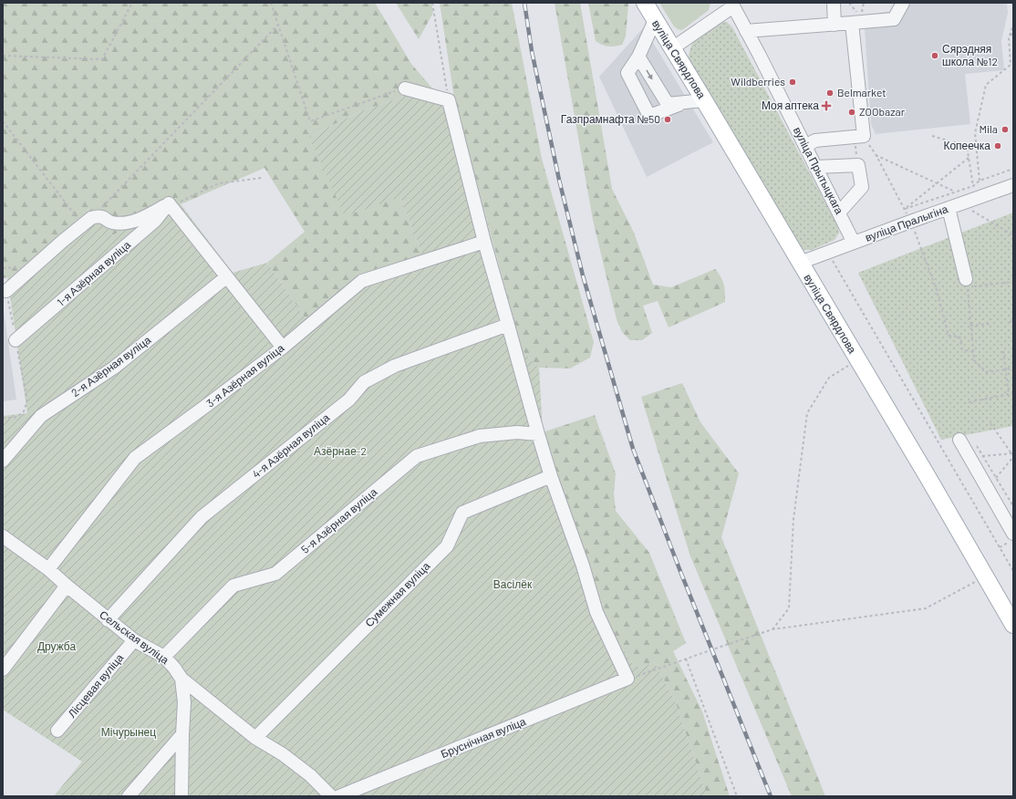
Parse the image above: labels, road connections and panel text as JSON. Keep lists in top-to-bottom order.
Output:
{
  "streets": {
    "main road": ["вуліца Свярдлова"],
    "street": [
      "вуліца Прытыцкага",
      "вуліца Пралыгіна",
      "1-я Азёрная вуліца",
      "2-я Азёрная вуліца",
      "3-я Азёрная вуліца",
      "4-я Азёрная вуліца",
      "5-я Азёрная вуліца",
      "Сумежная вуліца",
      "Сельская вуліца",
      "Лісцевая вуліца",
      "Бруснічная вуліца"
    ]
  },
  "crossings": [
    ["вуліца Свярдлова", "вуліца Пралыгіна"],
    ["вуліца Прытыцкага", "вуліца Пралыгіна"],
    ["3-я Азёрная вуліца", "Сельская вуліца"],
    ["4-я Азёрная вуліца", "Сельская вуліца"],
    ["5-я Азёрная вуліца", "Сельская вуліца"],
    ["Сумежная вуліца", "Сельская вуліца"],
    ["Сельская вуліца", "Лісцевая вуліца"],
    ["Сельская вуліца", "Бруснічная вуліца"]
  ],
  "parks": [
    "Азёрнае-2",
    "Васілёк",
    "Дружба",
    "Мічурынец"
  ],
  "places": {
    "other": [
      "Сярэдняя школа №12",
      "Wildberries",
      "Belmarket",
      "ZOObazar",
      "Газпрамнафта №50",
      "Mila",
      "Копеечка"
    ],
    "health": ["Моя аптека"]
  }
}
